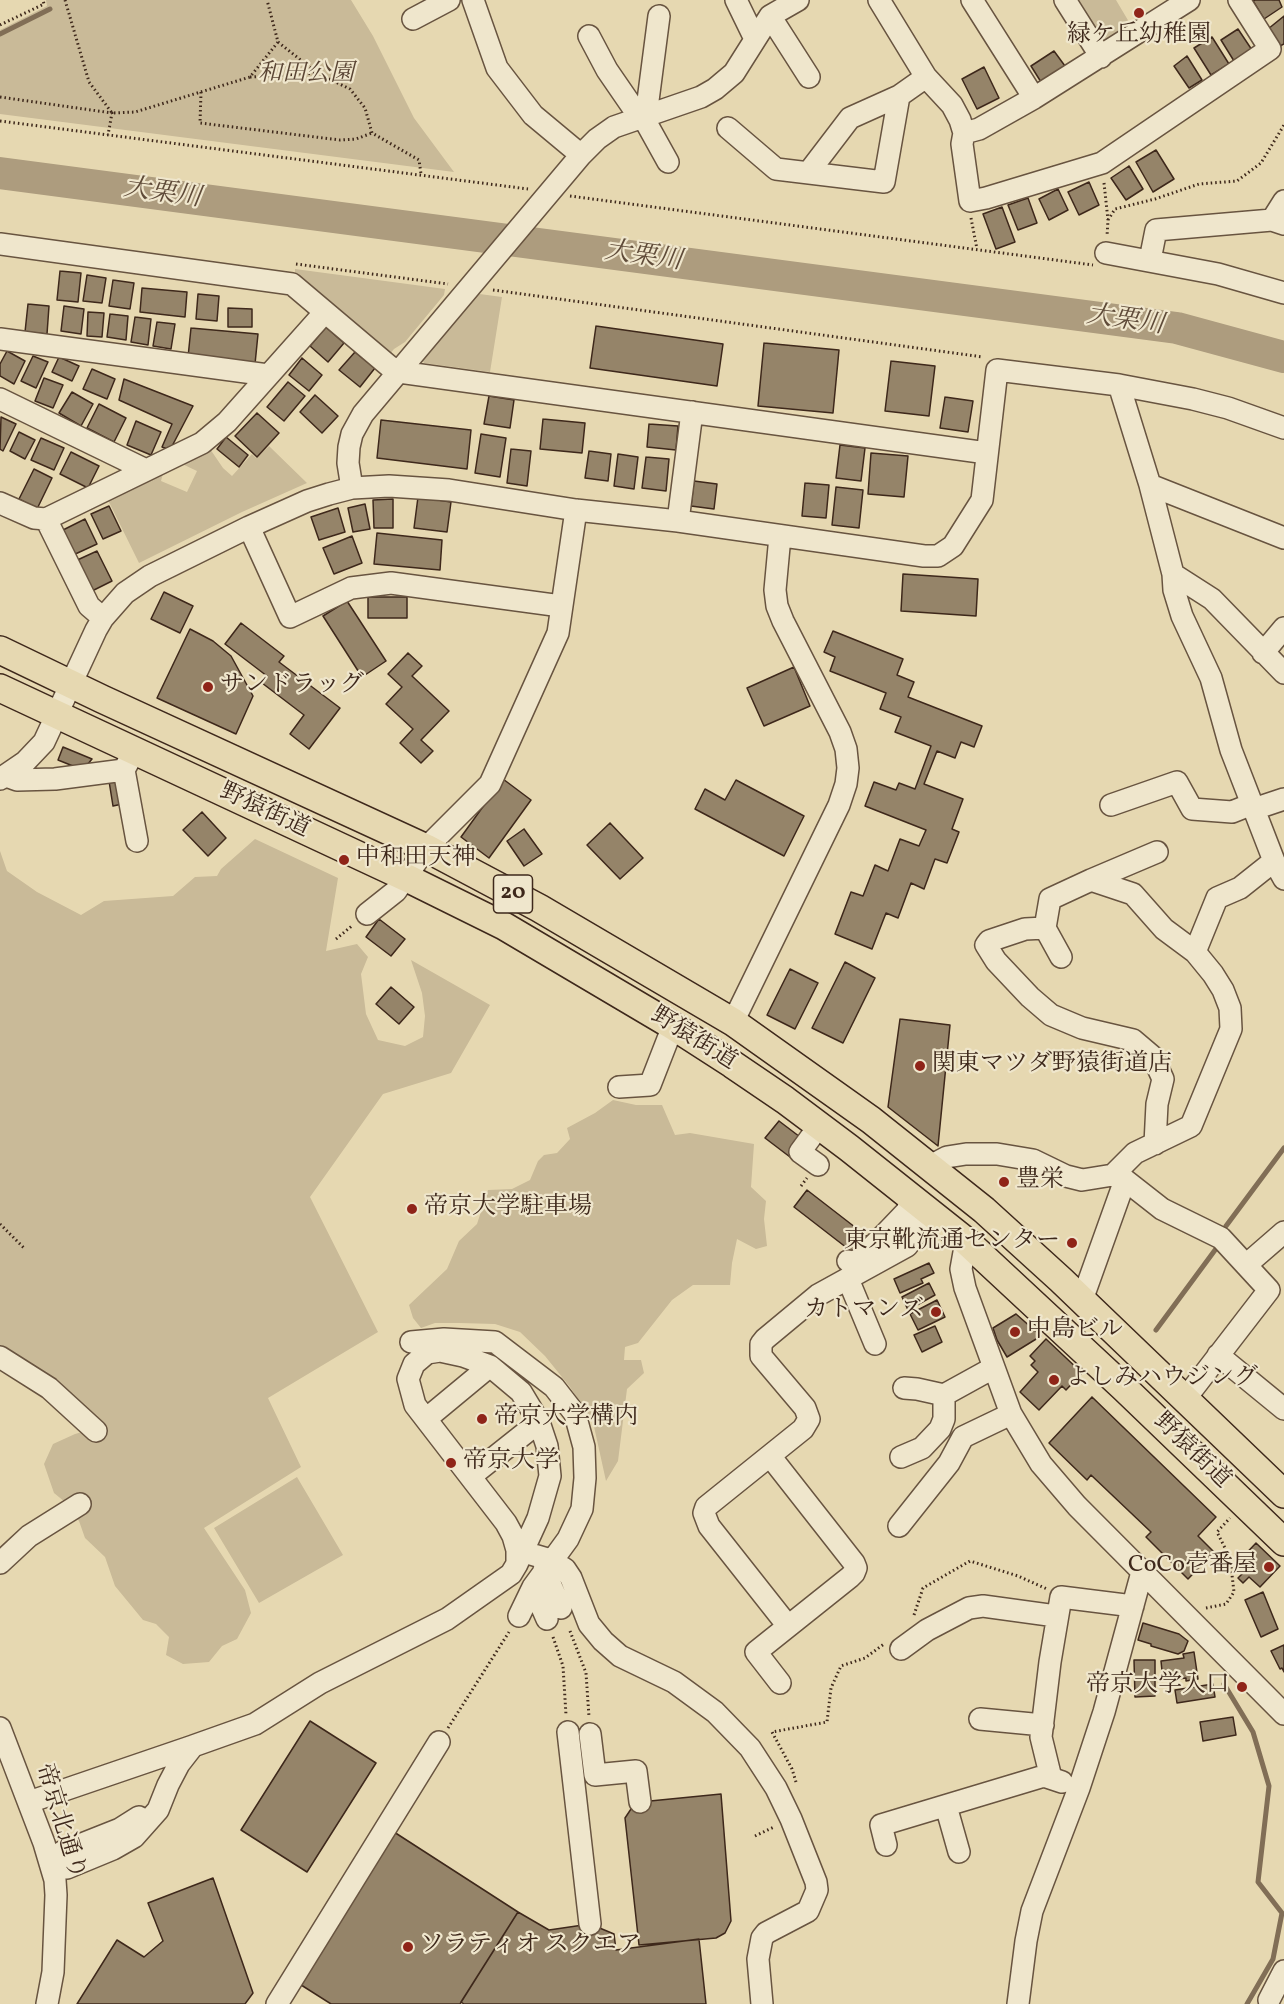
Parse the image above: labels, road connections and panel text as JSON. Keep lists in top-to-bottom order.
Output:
{
  "streets": {
    "main road": ["野猿街道", "20"],
    "street": ["帝京北通り"]
  },
  "water": ["大栗川"],
  "parks": ["和田公園"],
  "places": [
    "緑ケ丘幼稚園",
    "サンドラッグ",
    "中和田天神",
    "関東マツダ野猿街道店",
    "豊栄",
    "帝京大学駐車場",
    "東京靴流通センター",
    "カトマンズ",
    "中島ビル",
    "よしみハウジング",
    "帝京大学構内",
    "帝京大学",
    "CoCo壱番屋",
    "帝京大学入口",
    "ソラティオ スクエア"
  ]
}
